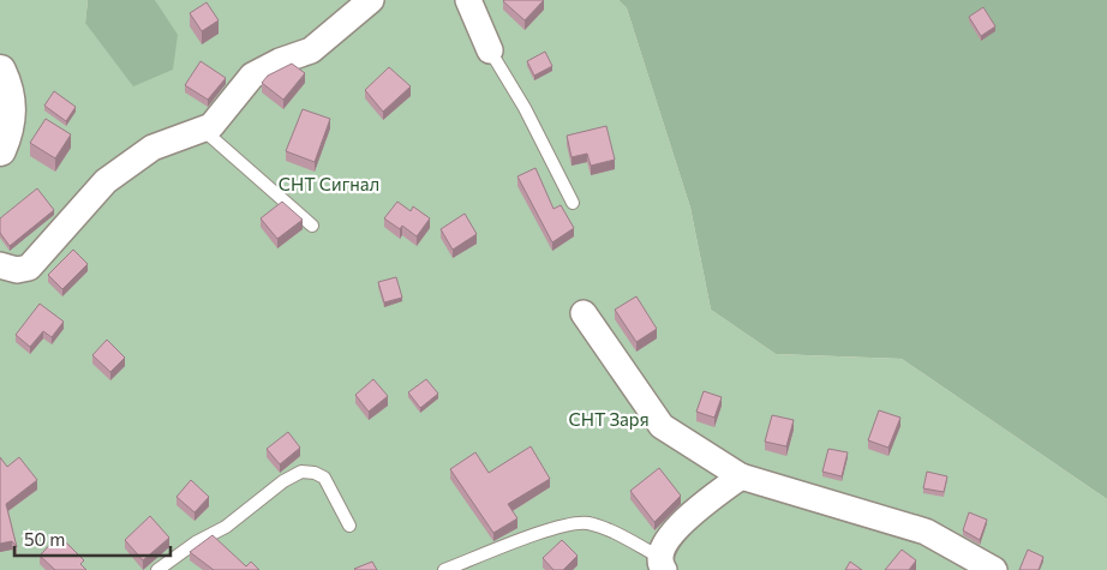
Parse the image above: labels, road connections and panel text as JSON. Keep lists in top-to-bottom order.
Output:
{
  "parks": ["СНТ Сигнал", "СНТ Заря"],
  "scale_bar": "50 m"
}
